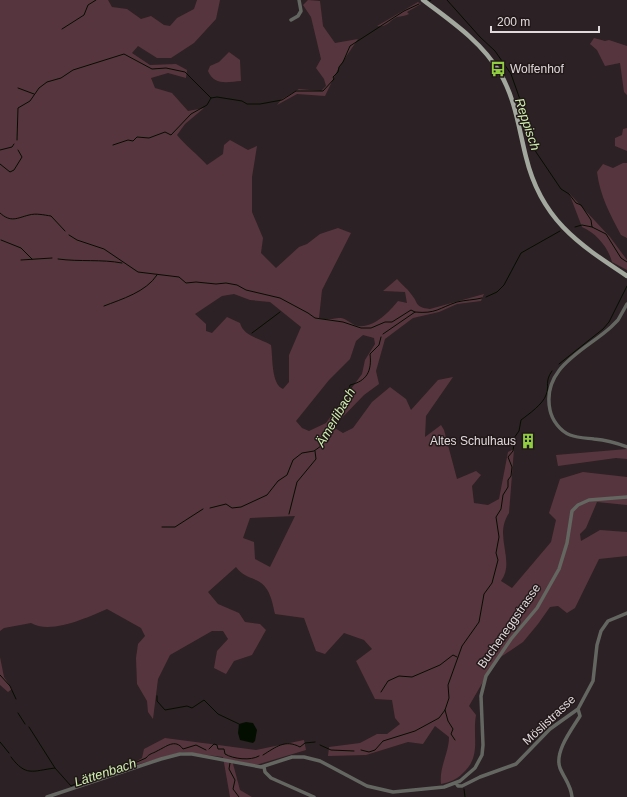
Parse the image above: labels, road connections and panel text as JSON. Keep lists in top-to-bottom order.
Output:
{
  "streets": {
    "street": ["Bucheneggstrasse", "Möslistrasse"]
  },
  "crossings": [
    ["Bucheneggstrasse", "Möslistrasse"]
  ],
  "water": ["Reppisch", "Ämerlibach", "Lättenbach"],
  "places": {
    "bus stop": ["Wolfenhof"],
    "building": ["Altes Schulhaus"]
  },
  "scale_bar": "200 m"
}
